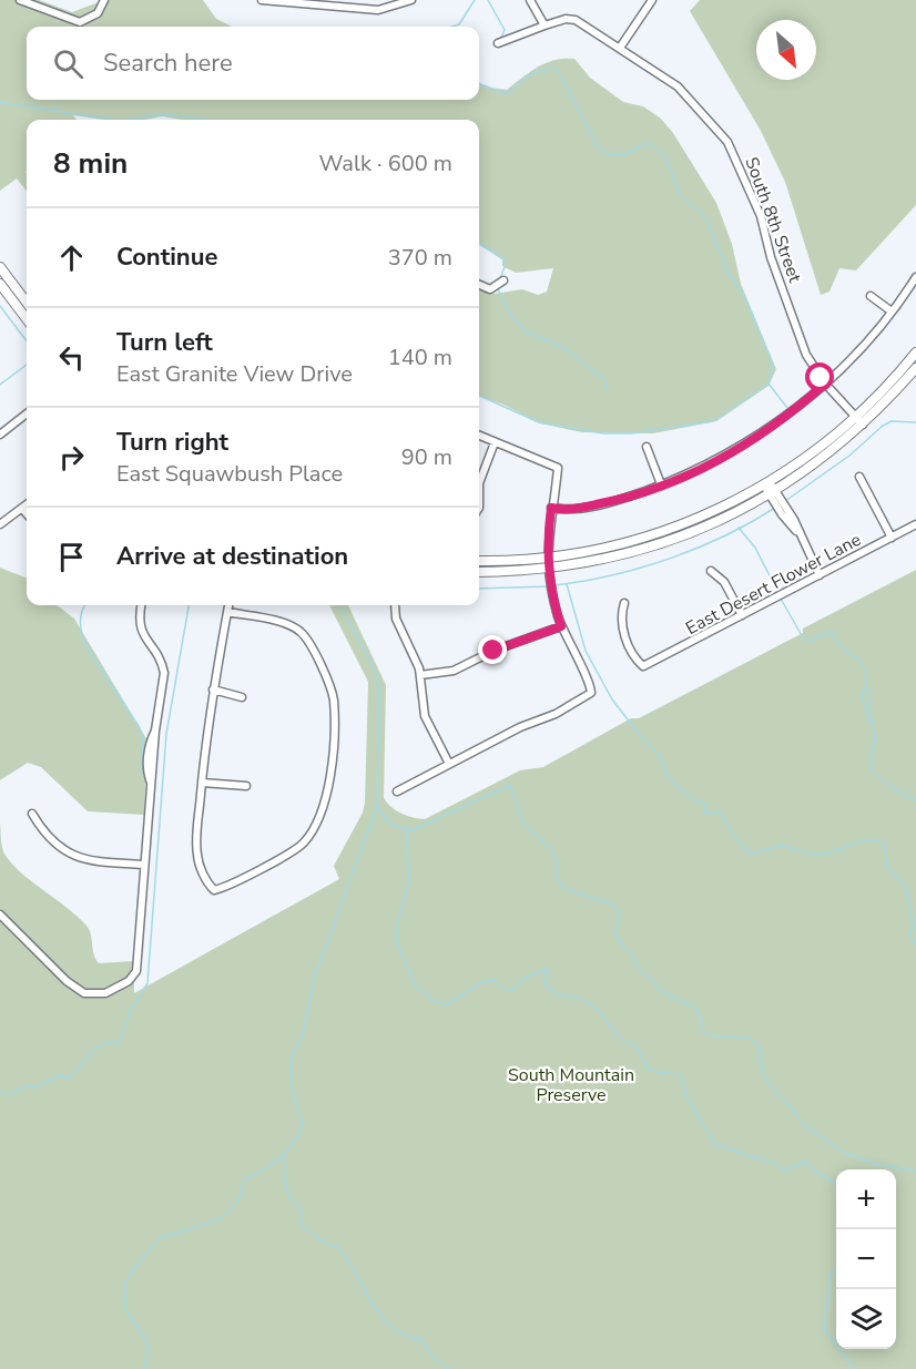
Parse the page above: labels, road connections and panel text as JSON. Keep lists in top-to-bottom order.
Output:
{
  "streets": {
    "street": ["South 8th Street", "East Desert Flower Lane"]
  },
  "parks": ["South Mountain Preserve"],
  "north": "bottom right",
  "page": {
    "search": "Search here",
    "heading": ["8 min", "Walk · 600 m"],
    "list": [
      ["Continue", "370 m"],
      ["Turn left", "East Granite View Drive", "140 m"],
      ["Turn right", "East Squawbush Place", "90 m"],
      "Arrive at destination"
    ],
    "map_buttons": ["+", "−"]
  }
}
